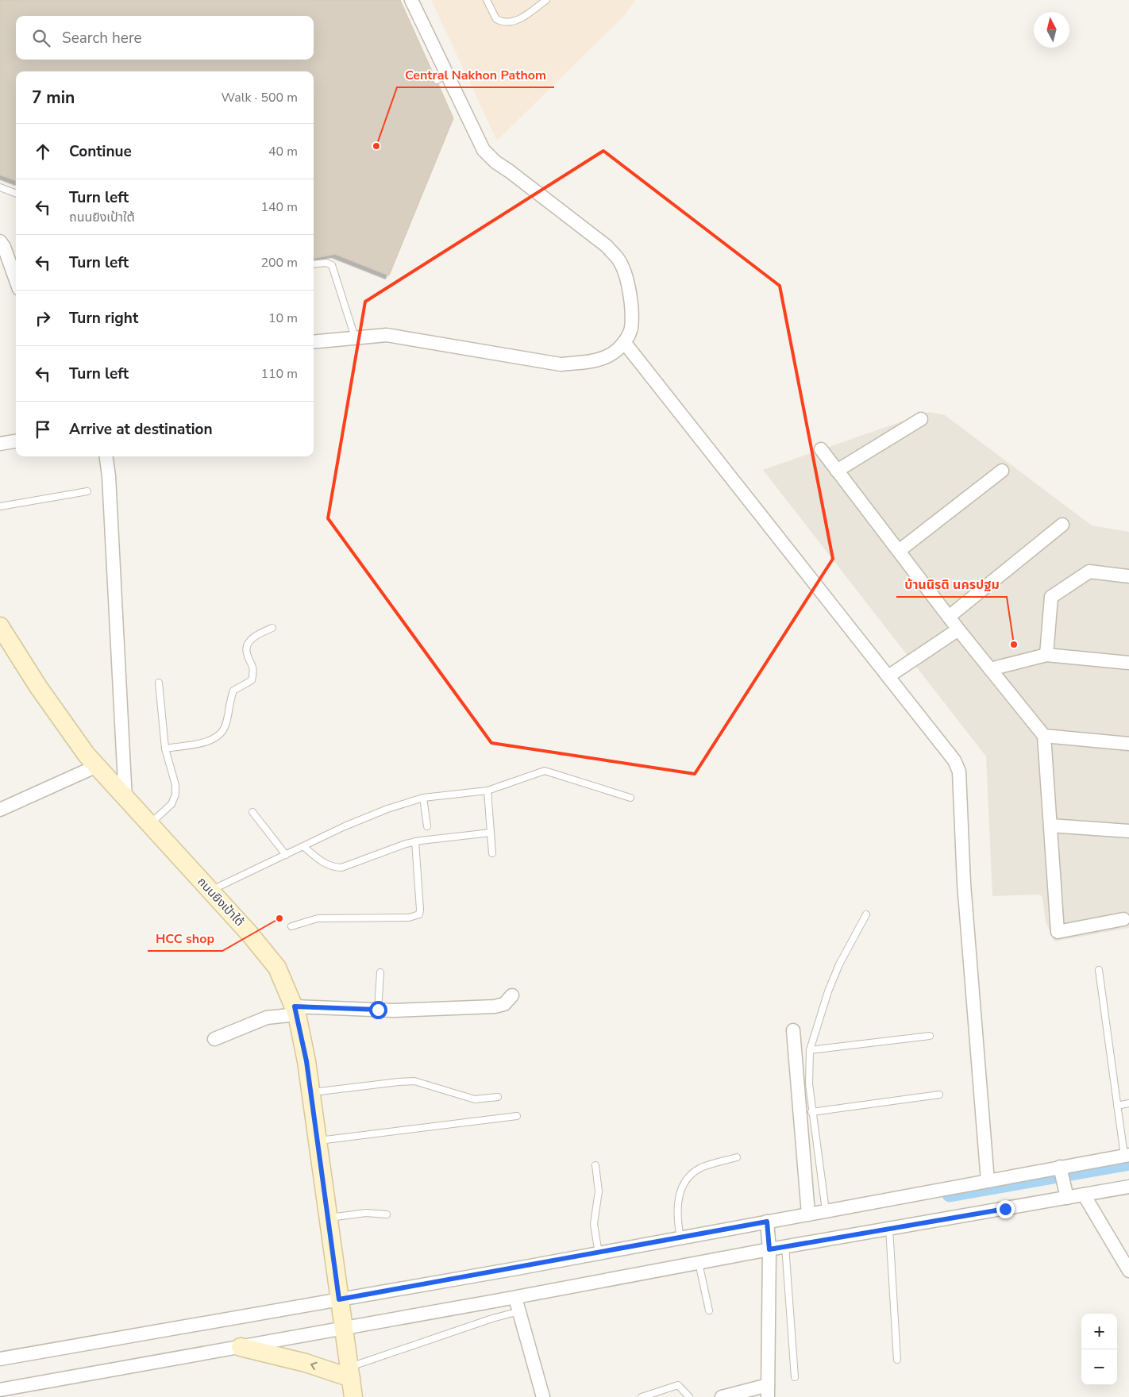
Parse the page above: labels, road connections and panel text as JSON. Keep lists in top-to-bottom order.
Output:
{
  "streets": {
    "main road": ["ถนนยิงเป้าใต้"]
  },
  "places": ["Central Nakhon Pathom", "บ้านนิรติ นครปฐม", "HCC shop"],
  "north": "top",
  "page": {
    "search": "Search here",
    "heading": ["7 min", "Walk · 500 m"],
    "list": [
      ["Continue", "40 m"],
      ["Turn left", "ถนนยิงเป้าใต้", "140 m"],
      ["Turn left", "200 m"],
      ["Turn right", "10 m"],
      ["Turn left", "110 m"],
      "Arrive at destination"
    ],
    "map_buttons": ["+", "−"]
  }
}
